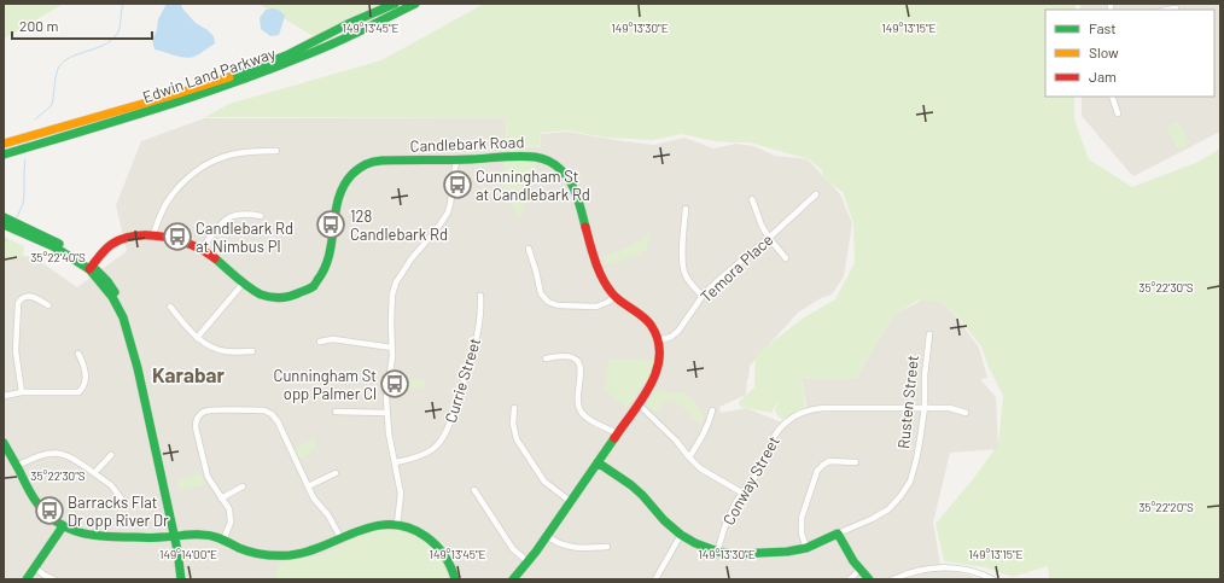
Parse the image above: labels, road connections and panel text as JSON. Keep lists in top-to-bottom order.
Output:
{
  "streets": {
    "street": [
      "Edwin Land Parkway",
      "Candlebark Road",
      "Temora Place",
      "Currie Street",
      "Rusten Street",
      "Conway Street"
    ]
  },
  "crossings": [
    ["Candlebark Road", "Temora Place"],
    ["Rusten Street", "Conway Street"]
  ],
  "districts": ["Karabar"],
  "places": {
    "bus stop": [
      "Cunningham St at Candlebark Rd",
      "128 Candlebark Rd",
      "Candlebark Rd at Nimbus Pl",
      "Cunningham St opp Palmer Cl",
      "Barracks Flat Dr opp River Dr"
    ]
  },
  "legend": ["Fast", "Slow", "Jam"],
  "scale_bar": "200 m",
  "coordinates": [
    "149°13'45\"E",
    "149°13'30\"E",
    "149°13'15\"E",
    "35°22'40\"S",
    "35°22'30\"S",
    "35°22'20\"S",
    "149°14'00\"E"
  ]
}
